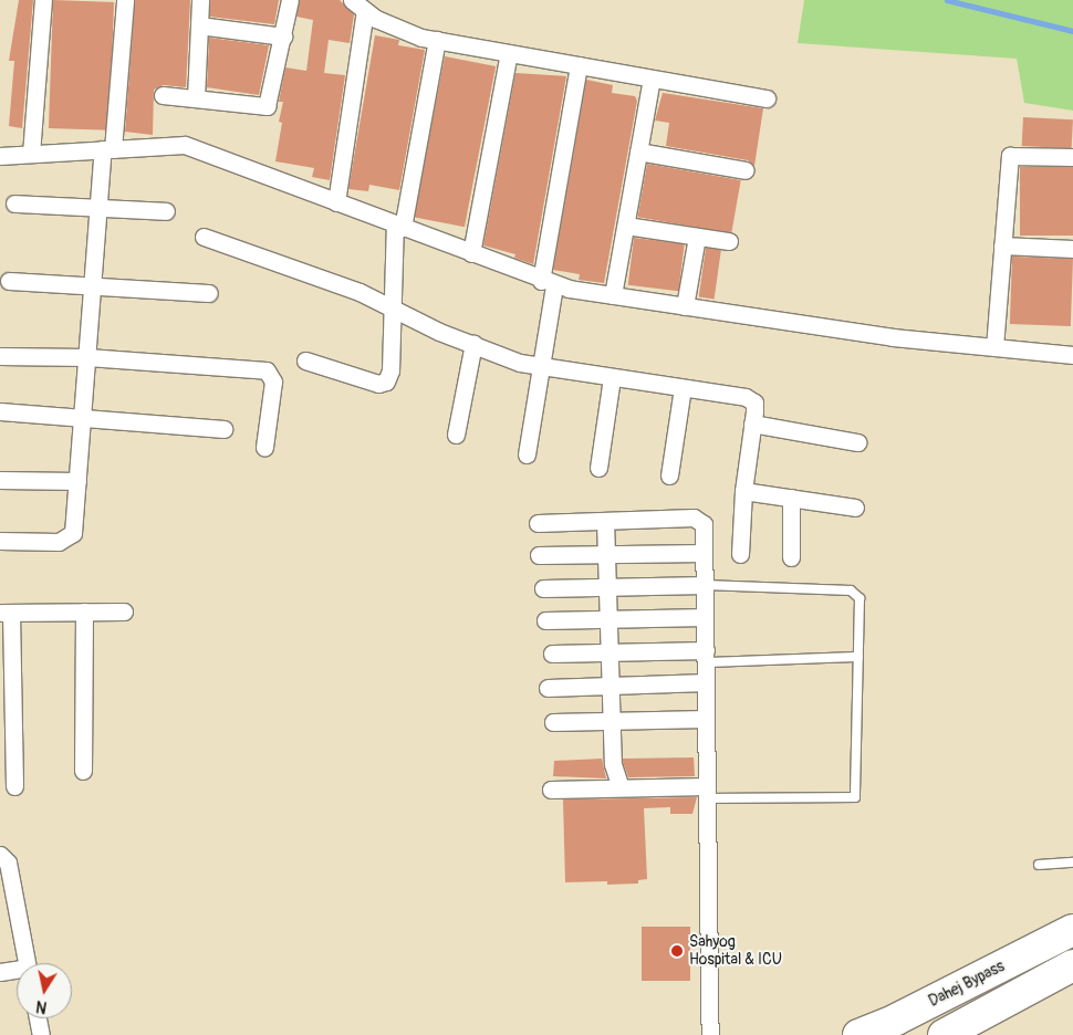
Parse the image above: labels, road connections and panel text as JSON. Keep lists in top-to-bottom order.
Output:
{
  "streets": {
    "highway": ["Dahej Bypass"]
  },
  "places": ["Sahyog Hospital & ICU"],
  "north": "bottom"
}
